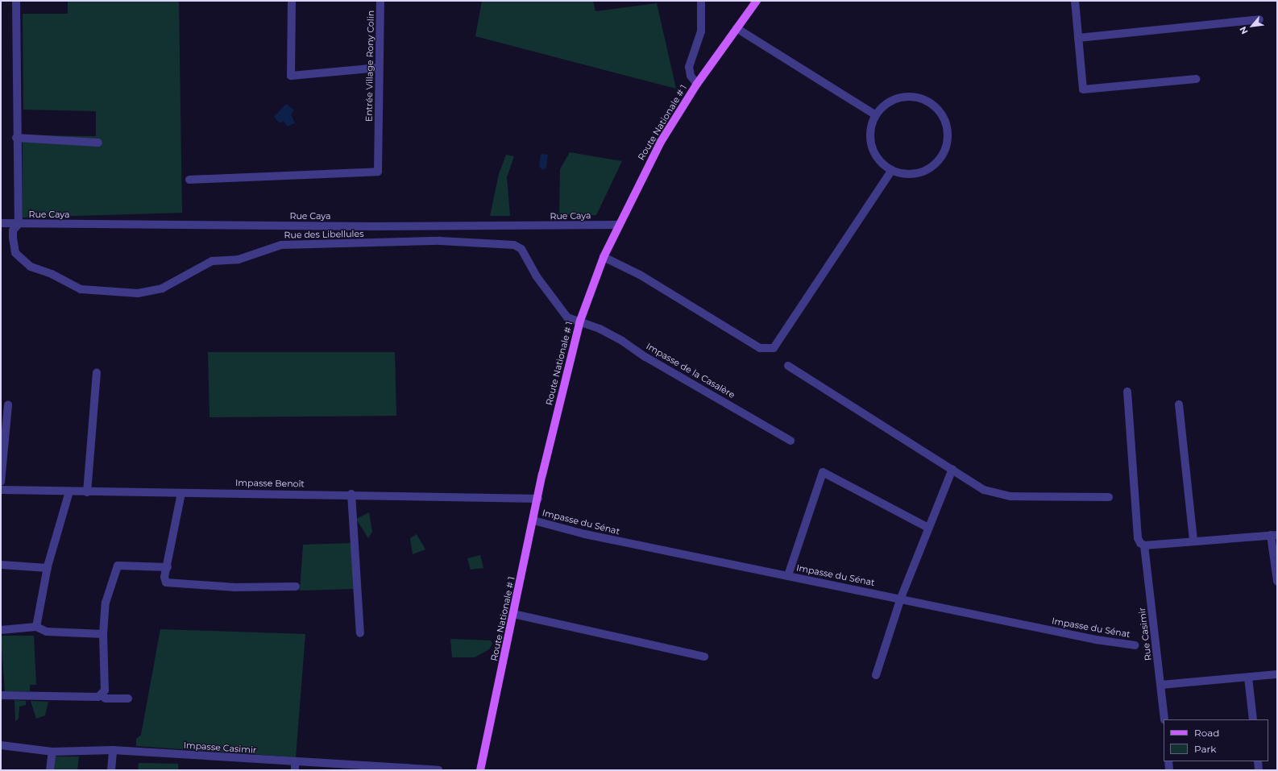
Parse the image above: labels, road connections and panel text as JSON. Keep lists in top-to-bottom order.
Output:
{
  "streets": {
    "main road": ["Route Nationale # 1"],
    "street": [
      "Entrée Village Rony Colin",
      "Rue Caya",
      "Rue des Libellules",
      "Impasse de la Casalère",
      "Impasse Benoît",
      "Impasse du Sénat",
      "Rue Casimir",
      "Impasse Casimir"
    ]
  },
  "crossings": [
    ["Route Nationale # 1", "Rue Caya"],
    ["Route Nationale # 1", "Rue des Libellules"],
    ["Route Nationale # 1", "Impasse de la Casalère"],
    ["Route Nationale # 1", "Impasse Benoît"],
    ["Route Nationale # 1", "Impasse du Sénat"],
    ["Rue Caya", "Rue des Libellules"],
    ["Rue des Libellules", "Impasse de la Casalère"]
  ],
  "legend": ["Road", "Park"],
  "north": "bottom left"
}
